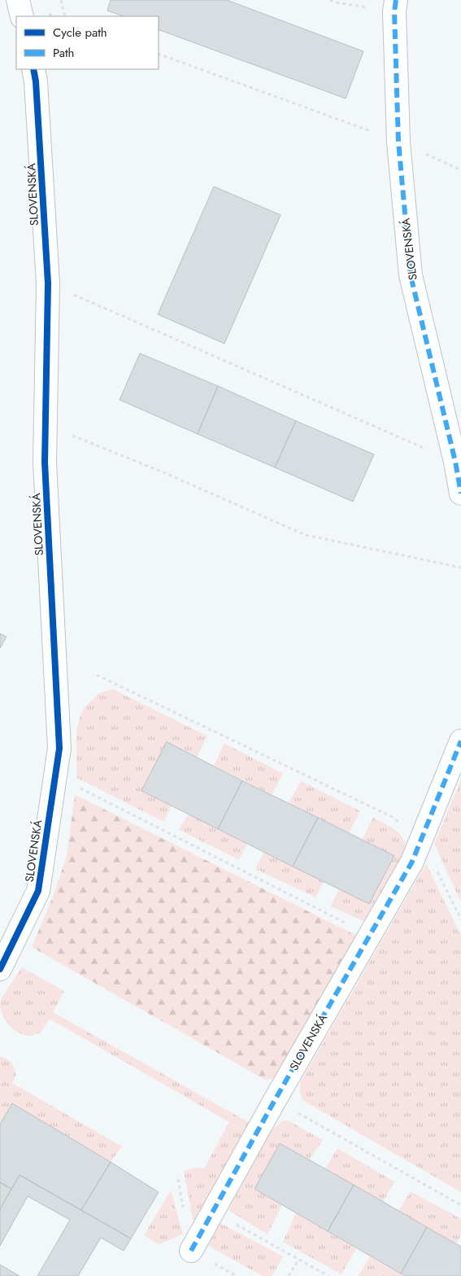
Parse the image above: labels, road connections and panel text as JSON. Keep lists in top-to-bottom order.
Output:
{
  "streets": {
    "street": ["SLOVENSKÁ"]
  },
  "legend": ["Cycle path", "Path"]
}
